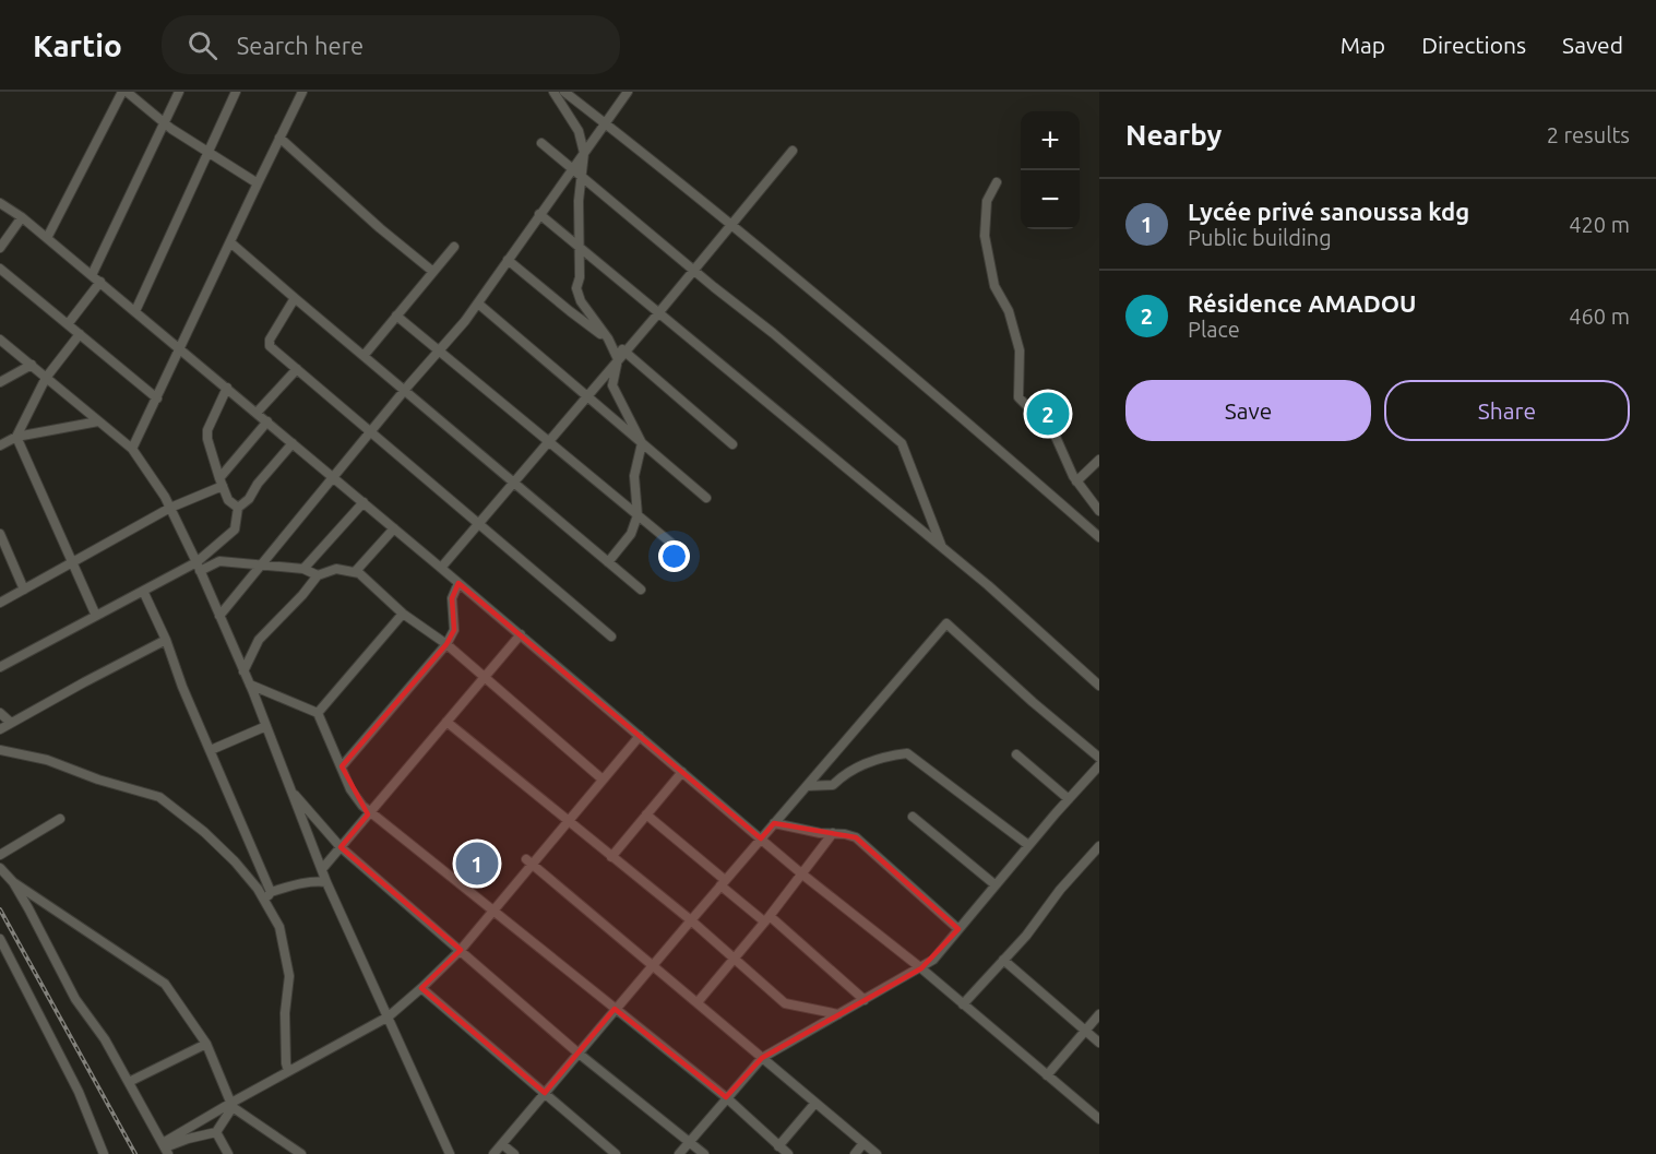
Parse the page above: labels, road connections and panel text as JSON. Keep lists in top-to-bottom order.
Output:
{
  "page": {
    "header": "Kartio",
    "search": "Search here",
    "nav": ["Map", "Directions", "Saved"],
    "heading": ["Nearby", "2 results"],
    "map_buttons": ["+", "−"],
    "list": [
      {
        "mark": "1",
        "name": "Lycée privé sanoussa kdg",
        "note": "Public building",
        "value": "420 m"
      },
      {
        "mark": "2",
        "name": "Résidence AMADOU",
        "note": "Place",
        "value": "460 m"
      }
    ],
    "buttons": ["Save", "Share"],
    "pins": ["2", "1"]
  }
}
